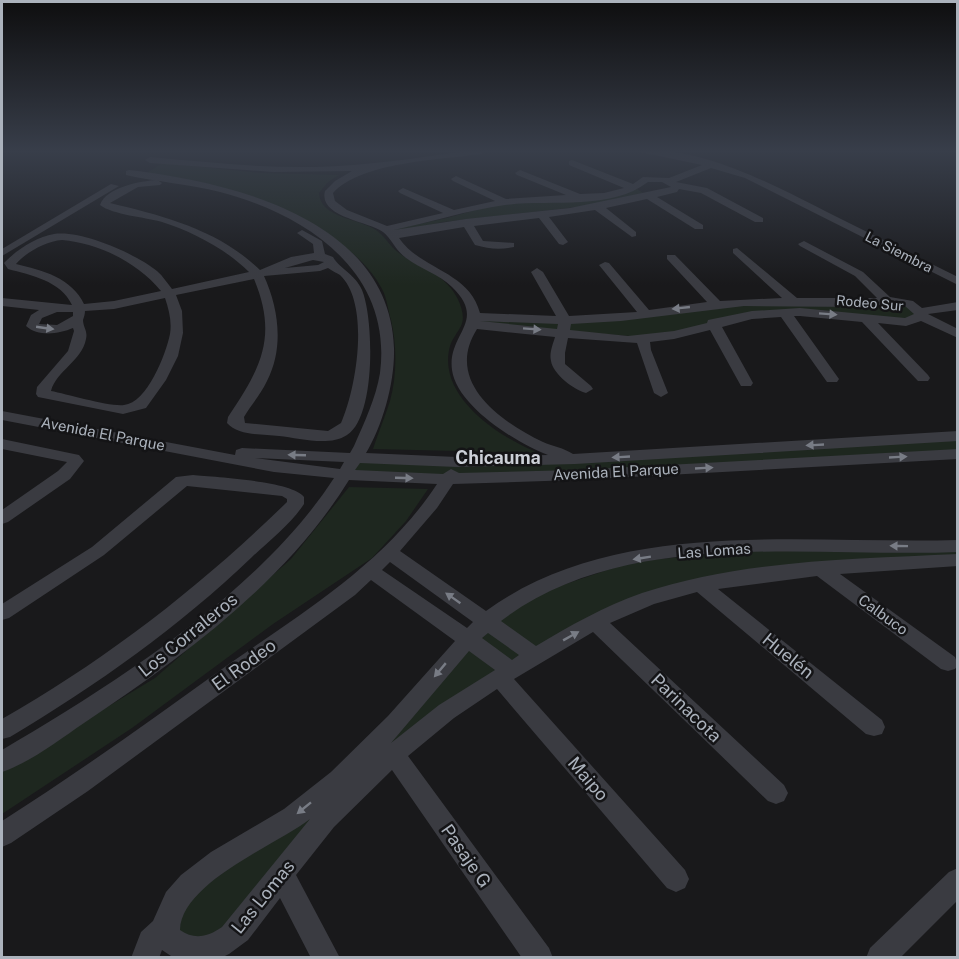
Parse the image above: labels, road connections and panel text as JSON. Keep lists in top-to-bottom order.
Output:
{
  "streets": {
    "street": [
      "La Siembra",
      "Rodeo Sur",
      "Avenida El Parque",
      "Las Lomas",
      "Calbuco",
      "Los Corraleros",
      "Huelén",
      "El Rodeo",
      "Parinacota",
      "Maipo",
      "Pasaje G"
    ]
  },
  "crossings": [
    ["Avenida El Parque", "Los Corraleros"],
    ["Avenida El Parque", "El Rodeo"],
    ["Las Lomas", "Calbuco"],
    ["Las Lomas", "Huelén"],
    ["Las Lomas", "Parinacota"],
    ["Las Lomas", "Maipo"],
    ["Las Lomas", "Pasaje G"]
  ],
  "districts": ["Chicauma"]
}
